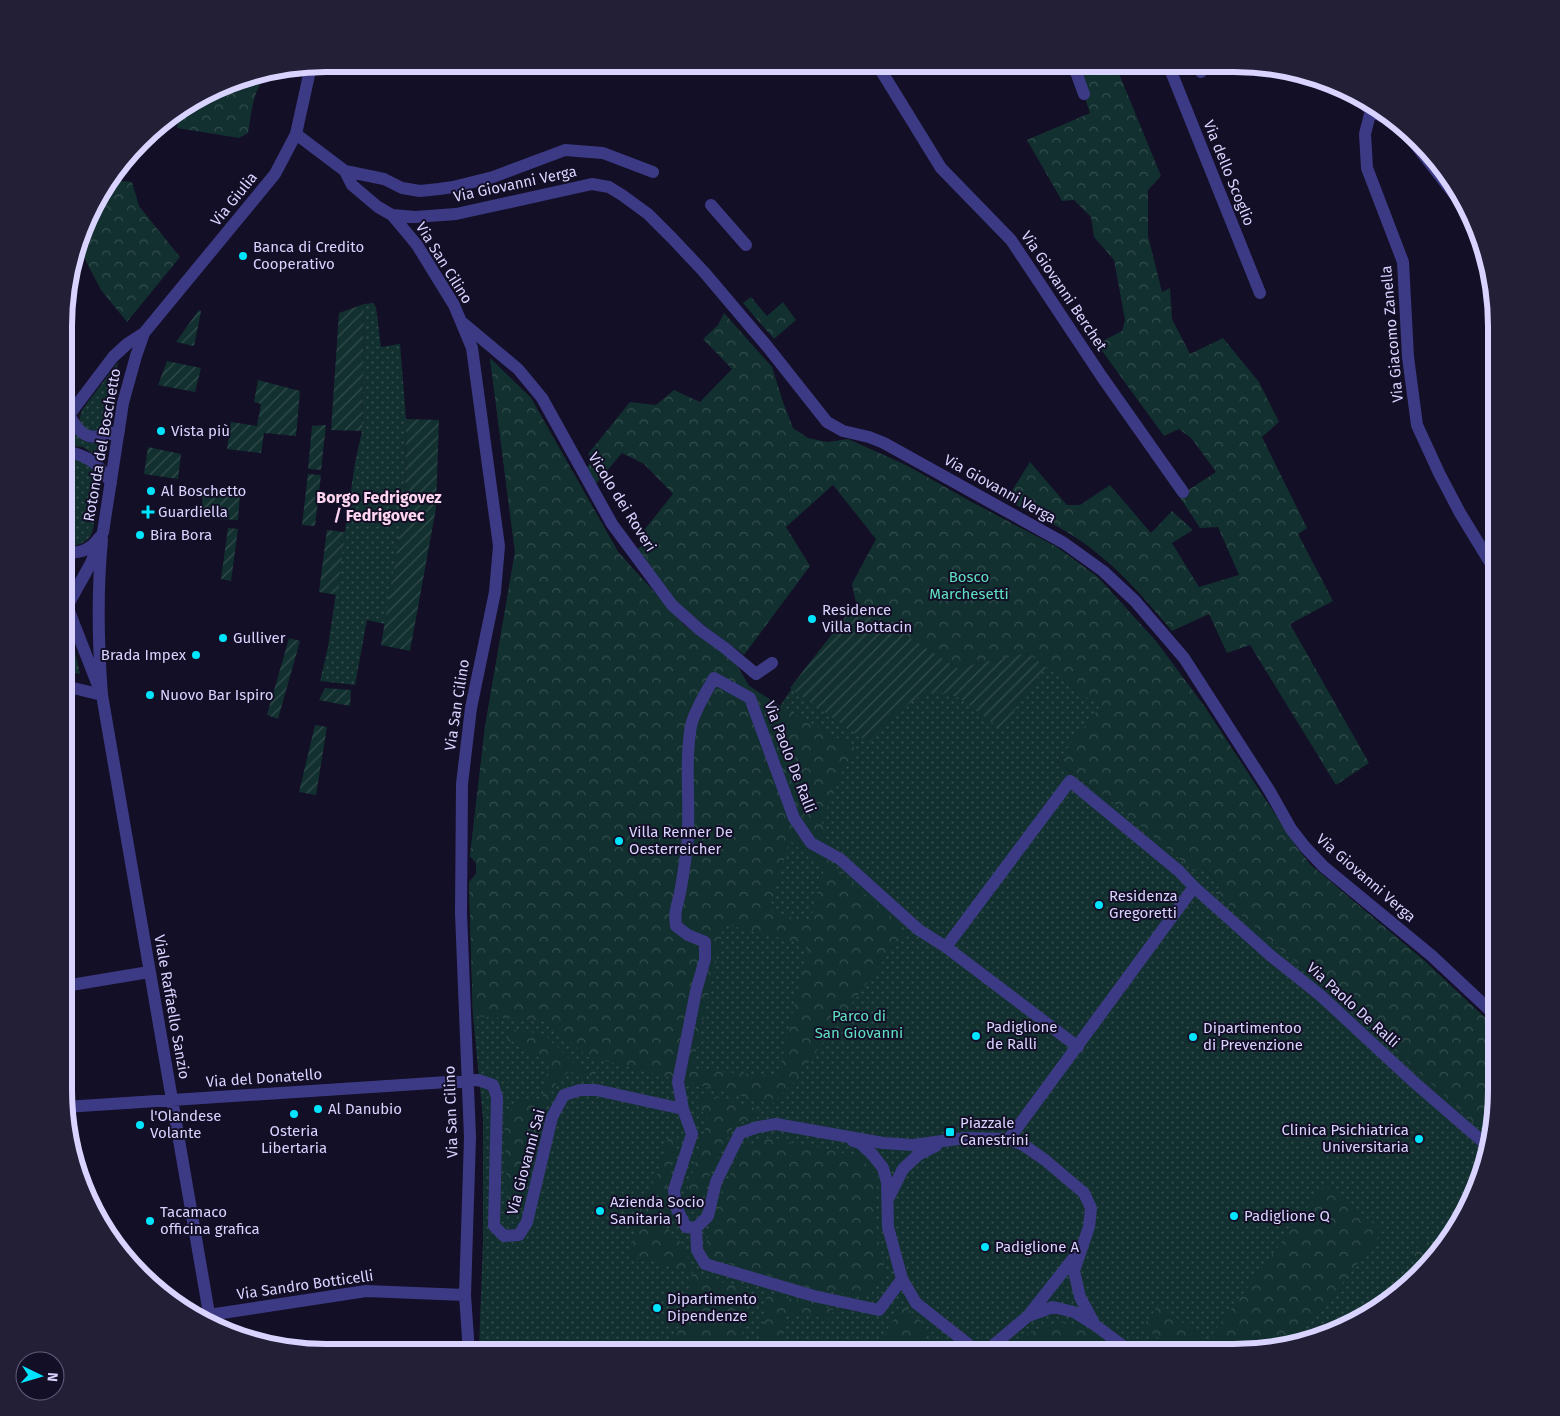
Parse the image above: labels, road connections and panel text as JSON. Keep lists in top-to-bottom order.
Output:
{
  "streets": {
    "street": [
      "Via dello Scoglio",
      "Via Giovanni Verga",
      "Via Giulia",
      "Via San Cilino",
      "Via Giovanni Berchet",
      "Via Giacomo Zanella",
      "Rotonda del Boschetto",
      "Vicolo dei Roveri",
      "Via Paolo De Ralli",
      "Viale Raffaello Sanzio",
      "Via del Donatello",
      "Via Giovanni Sai",
      "Via Sandro Botticelli"
    ]
  },
  "crossings": [
    ["Via Giovanni Verga", "Via San Cilino"],
    ["Via Giulia", "Via San Cilino"],
    ["Via Giulia", "Rotonda del Boschetto"],
    ["Via San Cilino", "Vicolo dei Roveri"],
    ["Via San Cilino", "Via del Donatello"],
    ["Via San Cilino", "Via Giovanni Sai"],
    ["Via San Cilino", "Via Sandro Botticelli"],
    ["Rotonda del Boschetto", "Viale Raffaello Sanzio"],
    ["Via Paolo De Ralli", "Via Giovanni Sai"],
    ["Viale Raffaello Sanzio", "Via del Donatello"],
    ["Via del Donatello", "Via Giovanni Sai"]
  ],
  "districts": ["Borgo Fedrigovez / Fedrigovec"],
  "parks": ["Bosco Marchesetti", "Parco di San Giovanni"],
  "places": {
    "other": [
      "Banca di Credito Cooperativo",
      "Vista più",
      "Al Boschetto",
      "Bira Bora",
      "Residence Villa Bottacin",
      "Gulliver",
      "Brada Impex",
      "Nuovo Bar Ispiro",
      "Villa Renner De Oesterreicher",
      "Residenza Gregoretti",
      "Padiglione de Ralli",
      "Dipartimentoo di Prevenzione",
      "Al Danubio",
      "Osteria Libertaria",
      "l'Olandese Volante",
      "Clinica Psichiatrica Universitaria",
      "Azienda Socio Sanitaria 1",
      "Padiglione Q",
      "Tacamaco officina grafica",
      "Padiglione A",
      "Dipartimento Dipendenze"
    ],
    "health": ["Guardiella"],
    "transit": ["Piazzale Canestrini"]
  },
  "north": "right"
}
